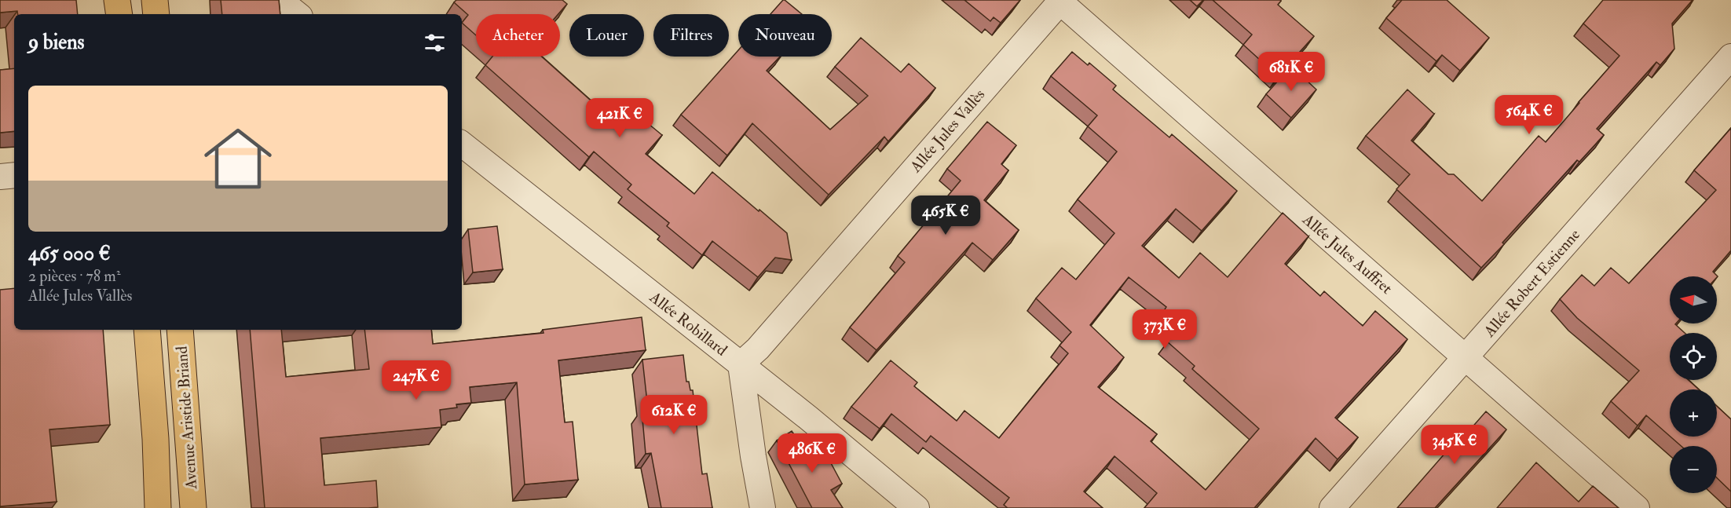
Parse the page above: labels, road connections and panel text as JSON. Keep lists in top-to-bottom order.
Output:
{
  "streets": {
    "main road": ["Avenue Aristide Briand"],
    "street": [
      "Allée Jules Vallès",
      "Allée Jules Auffret",
      "Allée Robert Estienne",
      "Allée Robillard"
    ]
  },
  "crossings": [
    ["Allée Jules Vallès", "Allée Jules Auffret"],
    ["Allée Jules Vallès", "Allée Robillard"],
    ["Allée Jules Auffret", "Allée Robert Estienne"]
  ],
  "north": "left",
  "page": {
    "chip": [
      "Acheter",
      "Louer",
      "Filtres",
      "Nouveau"
    ],
    "heading": "9 biens",
    "price": [
      "681K €",
      "564K €",
      "421K €",
      "465K €",
      "373K €",
      "247K €",
      "612K €",
      "345K €",
      "486K €"
    ],
    "list": [
      {
        "name": "465 000 €",
        "note": "2 pièces · 78 m² · Allée Jules Vallès"
      }
    ],
    "map_buttons": ["+", "−"]
  }
}
